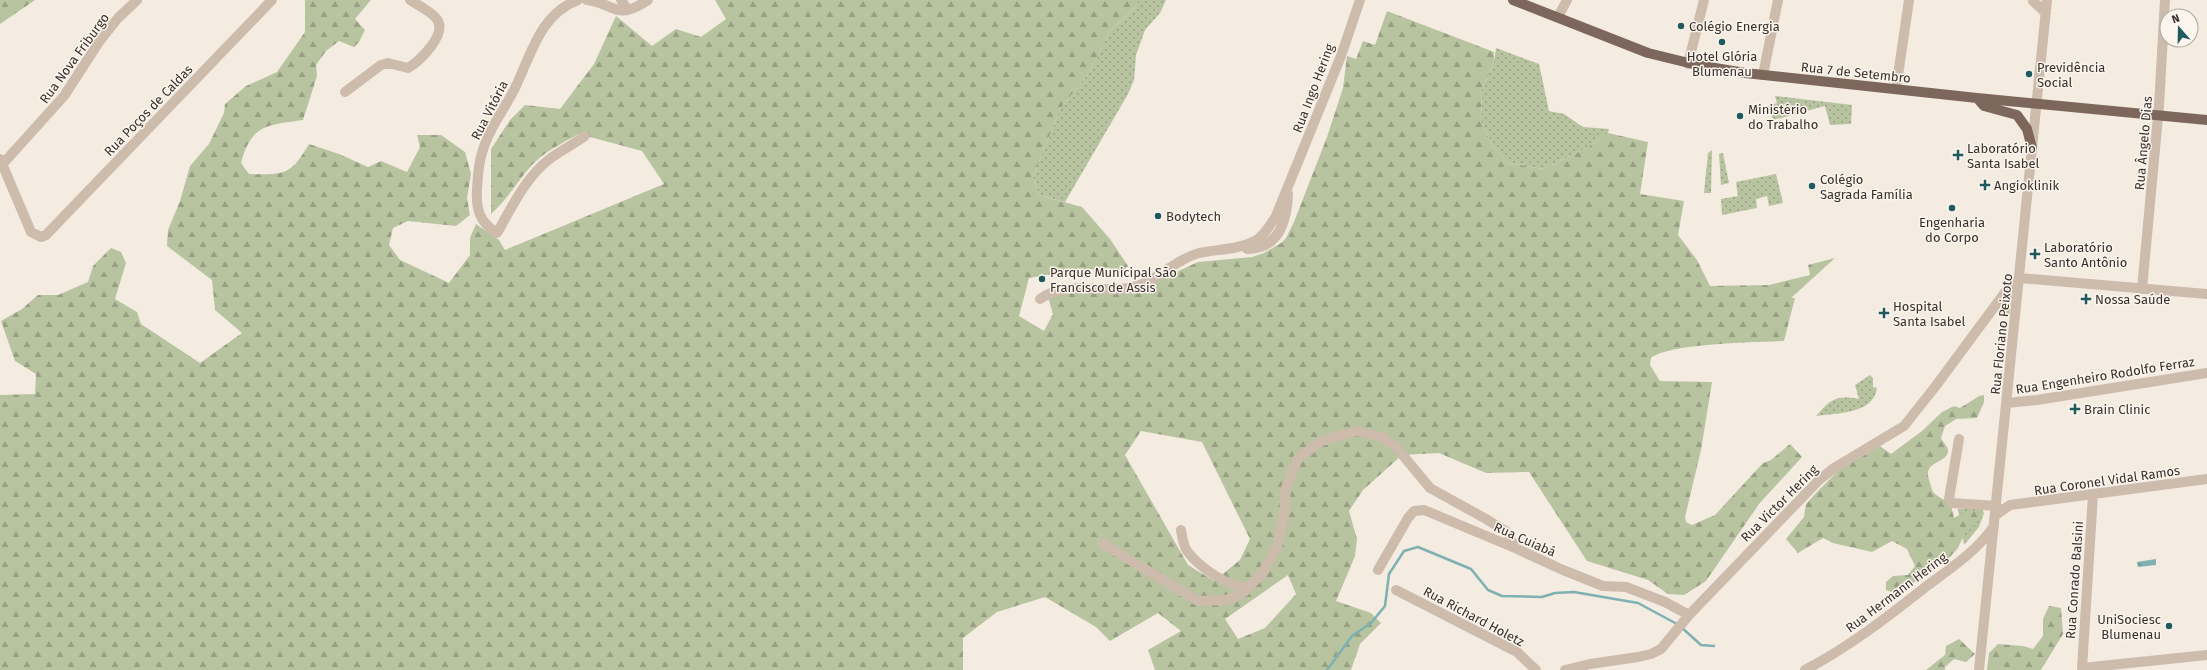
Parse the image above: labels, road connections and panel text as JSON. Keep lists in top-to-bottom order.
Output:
{
  "streets": {
    "main road": ["Rua 7 de Setembro"],
    "street": [
      "Rua Nova Friburgo",
      "Rua Ingo Hering",
      "Rua Poços de Caldas",
      "Rua Vitória",
      "Rua Ângelo Dias",
      "Rua Floriano Peixoto",
      "Rua Engenheiro Rodolfo Ferraz",
      "Rua Coronel Vidal Ramos",
      "Rua Victor Hering",
      "Rua Cuiabá",
      "Rua Conrado Balsini",
      "Rua Hermann Hering",
      "Rua Richard Holetz"
    ]
  },
  "crossings": [
    ["Rua Nova Friburgo", "Rua Poços de Caldas"],
    ["Rua 7 de Setembro", "Rua Ângelo Dias"],
    ["Rua 7 de Setembro", "Rua Floriano Peixoto"],
    ["Rua Floriano Peixoto", "Rua Engenheiro Rodolfo Ferraz"],
    ["Rua Floriano Peixoto", "Rua Coronel Vidal Ramos"],
    ["Rua Floriano Peixoto", "Rua Victor Hering"],
    ["Rua Floriano Peixoto", "Rua Hermann Hering"],
    ["Rua Coronel Vidal Ramos", "Rua Conrado Balsini"],
    ["Rua Coronel Vidal Ramos", "Rua Hermann Hering"],
    ["Rua Victor Hering", "Rua Cuiabá"]
  ],
  "places": {
    "other": [
      "Colégio Energia",
      "Hotel Glória Blumenau",
      "Previdência Social",
      "Ministério do Trabalho",
      "Colégio Sagrada Família",
      "Engenharia do Corpo",
      "Bodytech",
      "Parque Municipal São Francisco de Assis",
      "UniSociesc Blumenau"
    ],
    "health": [
      "Laboratório Santa Isabel",
      "Angioklinik",
      "Laboratório Santo Antônio",
      "Nossa Saúde",
      "Hospital Santa Isabel",
      "Brain Clinic"
    ]
  },
  "north": "top"
}
